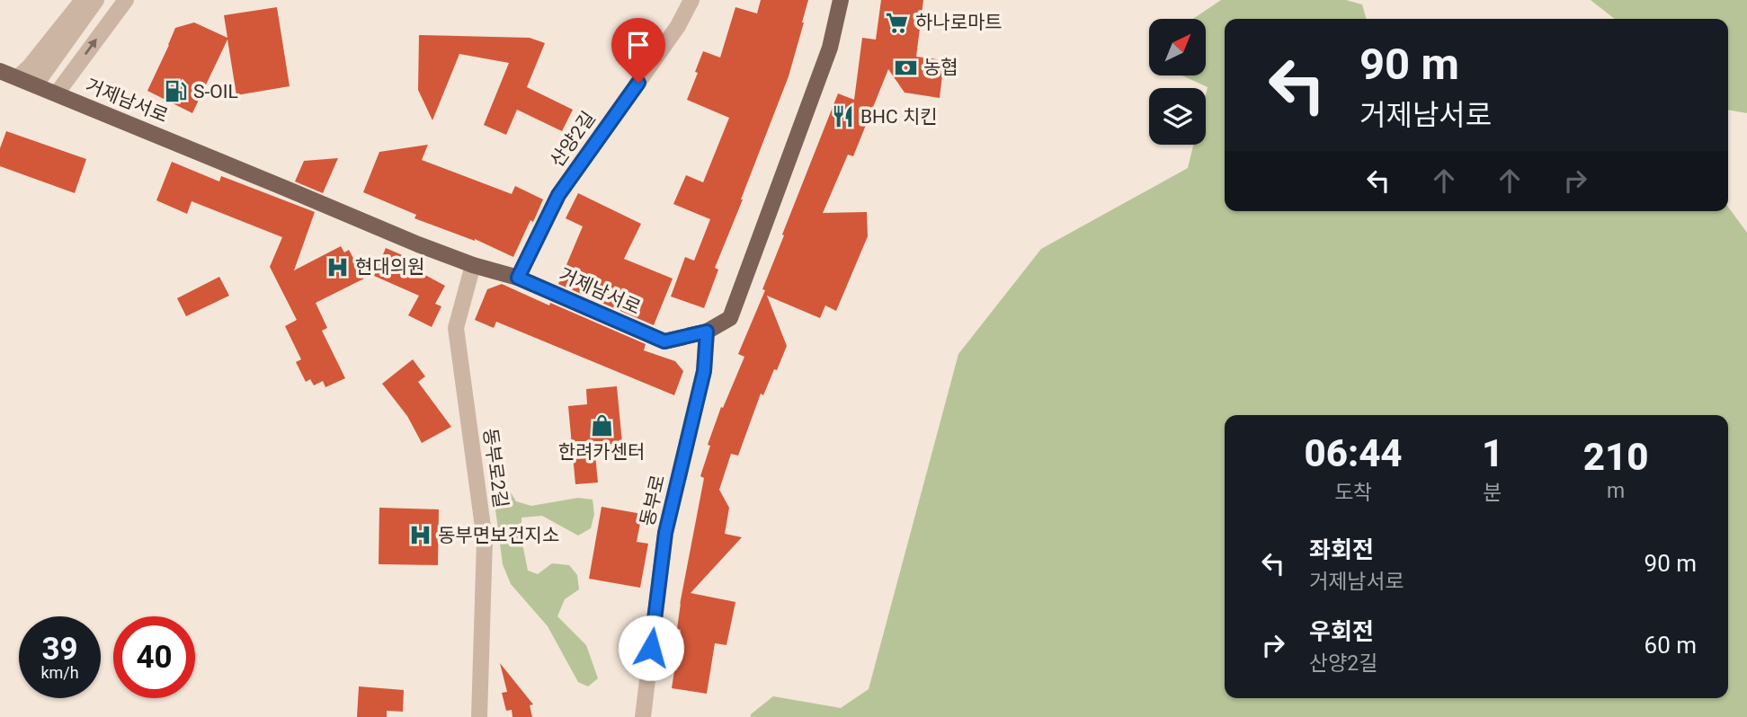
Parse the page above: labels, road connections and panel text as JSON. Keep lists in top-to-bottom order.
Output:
{
  "streets": {
    "main road": ["거제남서로"],
    "street": ["산양2길", "동부로2길", "동부로"]
  },
  "crossings": [
    ["거제남서로", "산양2길"],
    ["거제남서로", "동부로2길"],
    ["거제남서로", "동부로"]
  ],
  "places": {
    "supermarket": ["하나로마트"],
    "bank": ["농협"],
    "fuel station": ["S-OIL"],
    "restaurant": ["BHC 치킨"],
    "hospital": ["현대의원", "동부면보건지소"],
    "shop": ["한려카센터"]
  },
  "north": "top right",
  "page": {
    "turn": ["90 m", "거제남서로"],
    "eta": [
      "06:44",
      "도착",
      "1",
      "분",
      "210",
      "m"
    ],
    "list": [
      {
        "name": "좌회전",
        "note": "거제남서로",
        "value": "90 m"
      },
      {
        "name": "우회전",
        "note": "산양2길",
        "value": "60 m"
      }
    ],
    "speed": "39 km/h",
    "limit": "40"
  }
}
